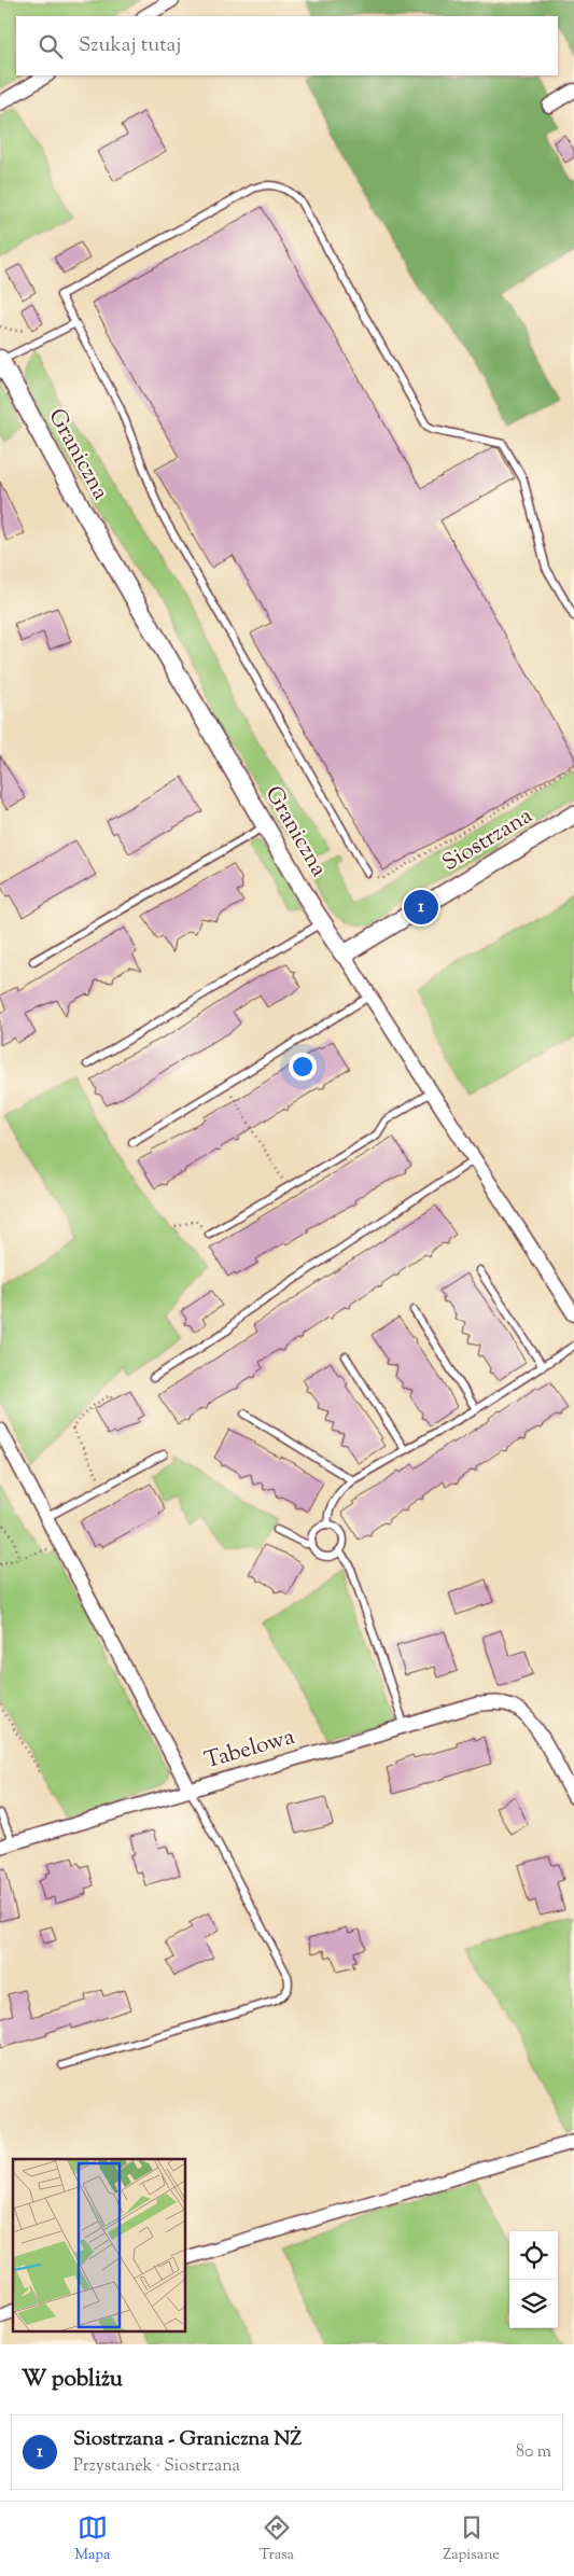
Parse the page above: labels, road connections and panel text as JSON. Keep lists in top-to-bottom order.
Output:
{
  "streets": {
    "street": ["Graniczna", "Siostrzana", "Tabelowa"]
  },
  "crossings": [
    ["Graniczna", "Siostrzana"]
  ],
  "page": {
    "search": "Szukaj tutaj",
    "pins": "1",
    "heading": "W pobliżu",
    "list": [
      {
        "mark": "1",
        "name": "Siostrzana - Graniczna NŻ",
        "note": "Przystanek · Siostrzana",
        "value": "80 m"
      }
    ],
    "nav": ["Mapa", "Trasa", "Zapisane"]
  }
}
